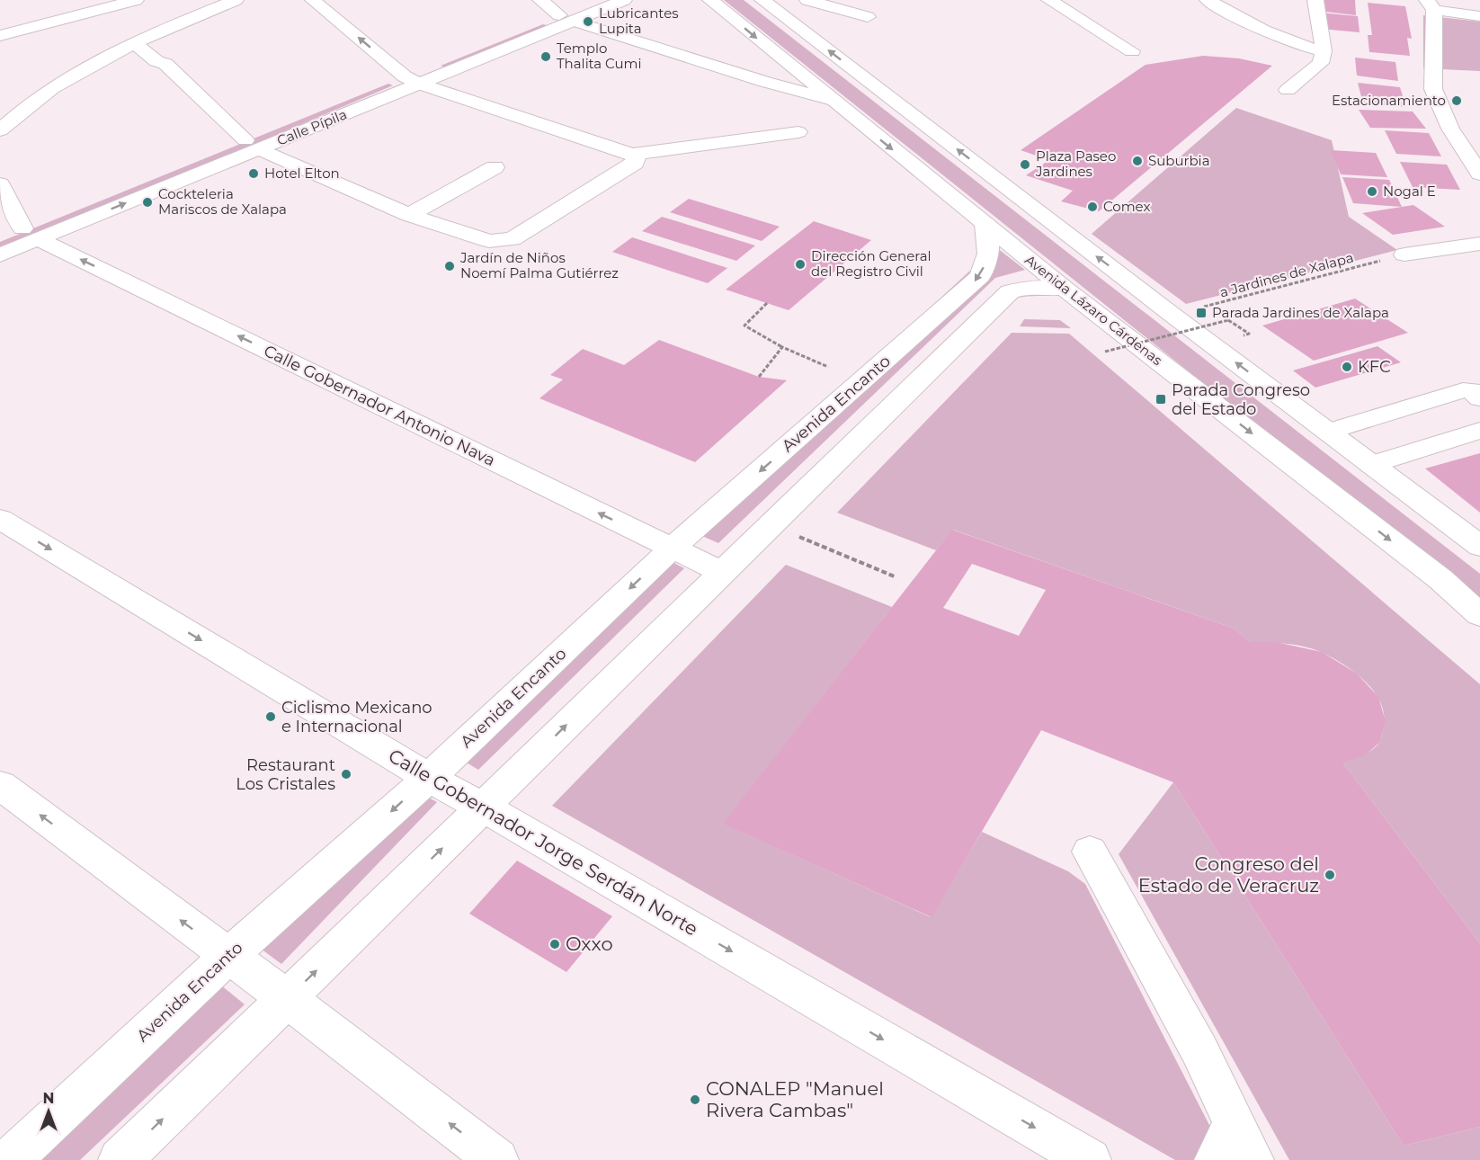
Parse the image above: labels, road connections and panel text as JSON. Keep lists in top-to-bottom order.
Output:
{
  "streets": {
    "main road": [
      "Calle Pípila",
      "Avenida Lázaro Cárdenas",
      "Avenida Encanto",
      "Calle Gobernador Antonio Nava",
      "Calle Gobernador Jorge Serdán Norte"
    ],
    "path": ["a Jardines de Xalapa"]
  },
  "crossings": [
    ["Calle Pípila", "Calle Gobernador Antonio Nava"],
    ["Avenida Lázaro Cárdenas", "Avenida Encanto"],
    ["Avenida Encanto", "Calle Gobernador Antonio Nava"],
    ["Avenida Encanto", "Calle Gobernador Jorge Serdán Norte"]
  ],
  "places": {
    "other": [
      "Lubricantes Lupita",
      "Templo Thalita Cumi",
      "Estacionamiento",
      "Suburbia",
      "Plaza Paseo Jardines",
      "Hotel Elton",
      "Nogal E",
      "Cockteleria Mariscos de Xalapa",
      "Comex",
      "Dirección General del Registro Civil",
      "Jardín de Niños Noemí Palma Gutiérrez",
      "KFC",
      "Ciclismo Mexicano e Internacional",
      "Restaurant Los Cristales",
      "Congreso del Estado de Veracruz",
      "Oxxo",
      "CONALEP \"Manuel Rivera Cambas\""
    ],
    "transit": ["Parada Jardines de Xalapa", "Parada Congreso del Estado"]
  },
  "north": "top"
}
